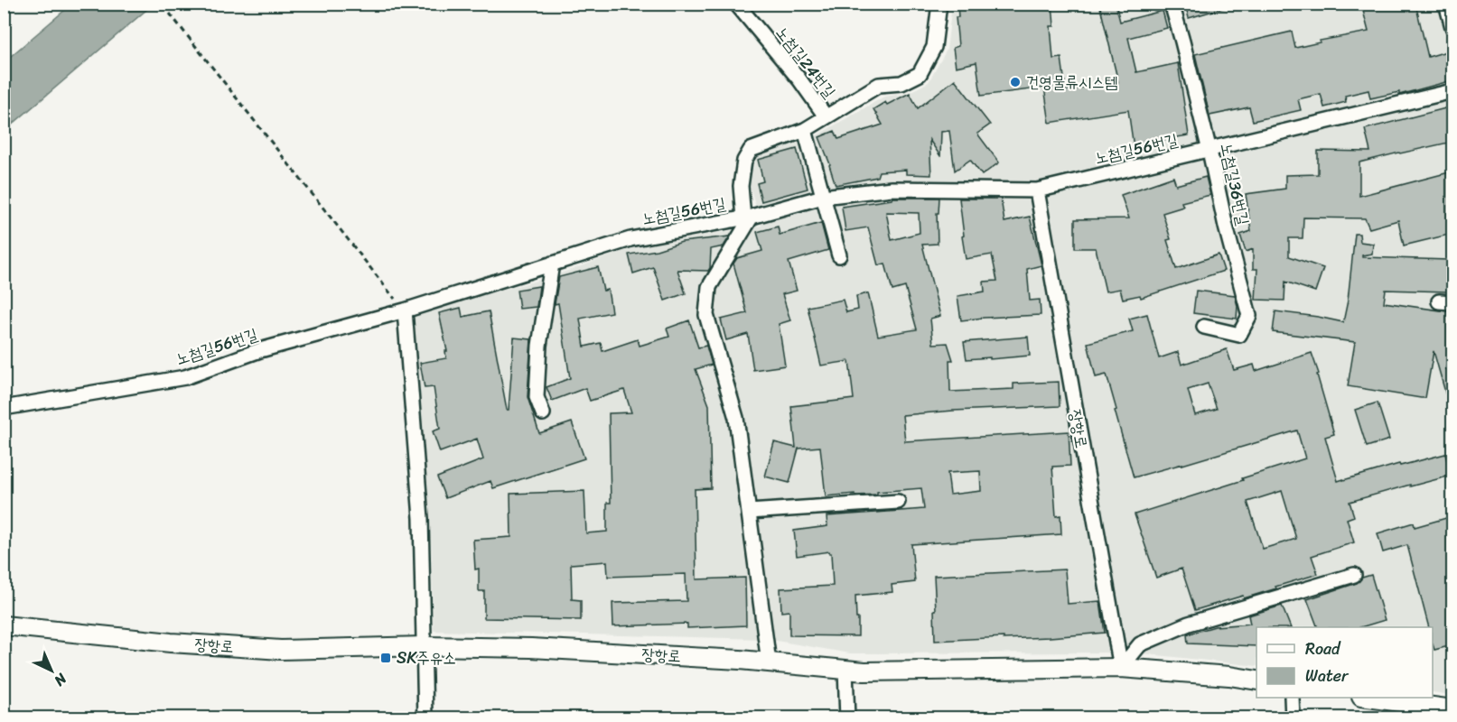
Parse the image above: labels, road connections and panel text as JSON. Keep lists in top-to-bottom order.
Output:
{
  "streets": {
    "main road": ["장항로"],
    "street": ["노첨길24번길", "노첨길56번길", "노첨길36번길"]
  },
  "crossings": [
    ["노첨길24번길", "노첨길56번길"],
    ["노첨길56번길", "노첨길36번길"],
    ["노첨길56번길", "장항로"]
  ],
  "places": {
    "other": ["건영물류시스템"],
    "transit": ["SK주유소"]
  },
  "legend": ["Road", "Water"],
  "north": "bottom right"
}
